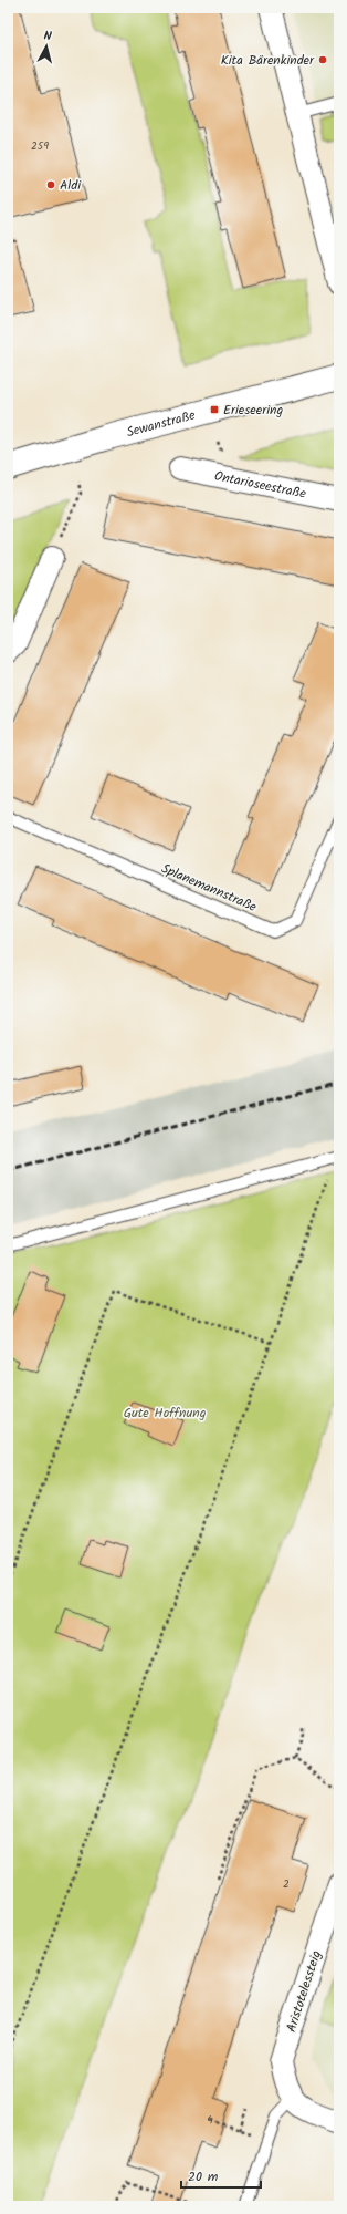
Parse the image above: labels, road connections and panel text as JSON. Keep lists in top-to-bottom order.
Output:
{
  "streets": {
    "street": ["Sewanstraße", "Ontarioseestraße", "Aristotelessteig"],
    "lane": ["Splanemannstraße"]
  },
  "parks": ["Gute Hoffnung"],
  "places": {
    "other": ["Kita Bärenkinder", "Aldi"],
    "transit": ["Erieseering"]
  },
  "house_numbers": ["259", "2", "4"],
  "scale_bar": "20 m",
  "north": "top"
}
